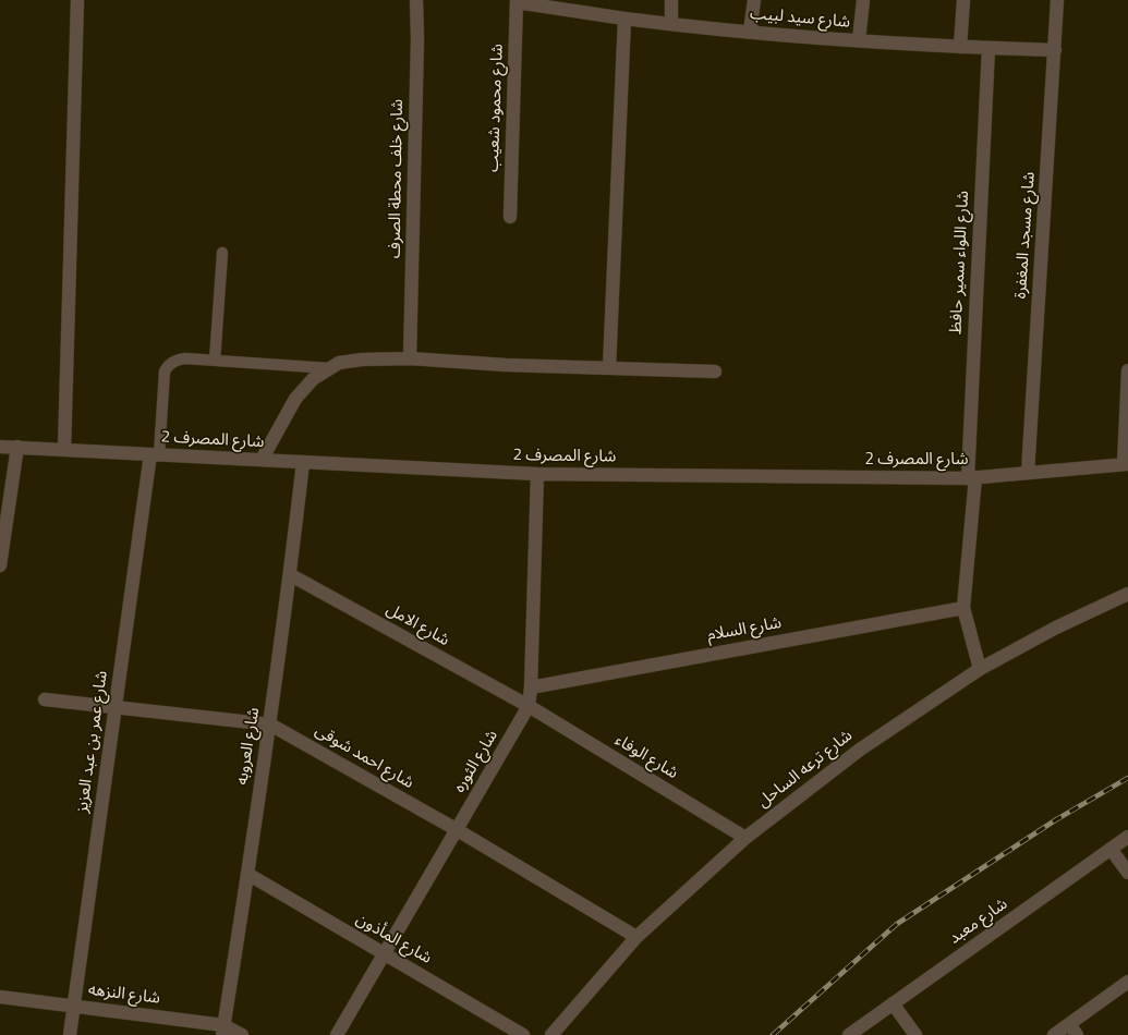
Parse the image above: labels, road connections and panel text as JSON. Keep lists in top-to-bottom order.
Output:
{
  "streets": {
    "street": [
      "شارع سيد لبيب",
      "شارع محمود شعيب",
      "شارع خلف محطة الصرف",
      "شارع مسجد المغفرة",
      "شارع اللواء سمير حافظ",
      "شارع المصرف 2",
      "شارع الامل",
      "شارع السلام",
      "شارع عمر بن عبد العزيز",
      "شارع العروبه",
      "شارع احمد شوقى",
      "شارع الوفاء",
      "شارع الثوره",
      "شارع ترعه الساحل",
      "شارع معبد",
      "شارع المأذون",
      "شارع النزهه"
    ]
  },
  "crossings": [
    ["شارع سيد لبيب", "شارع محمود شعيب"],
    ["شارع سيد لبيب", "شارع مسجد المغفرة"],
    ["شارع سيد لبيب", "شارع اللواء سمير حافظ"],
    ["شارع مسجد المغفرة", "شارع المصرف 2"],
    ["شارع اللواء سمير حافظ", "شارع المصرف 2"],
    ["شارع اللواء سمير حافظ", "شارع السلام"],
    ["شارع المصرف 2", "شارع عمر بن عبد العزيز"],
    ["شارع المصرف 2", "شارع العروبه"],
    ["شارع المصرف 2", "شارع الثوره"],
    ["شارع الامل", "شارع العروبه"],
    ["شارع الامل", "شارع الوفاء"],
    ["شارع الامل", "شارع الثوره"],
    ["شارع السلام", "شارع الثوره"],
    ["شارع عمر بن عبد العزيز", "شارع احمد شوقى"],
    ["شارع عمر بن عبد العزيز", "شارع النزهه"],
    ["شارع العروبه", "شارع احمد شوقى"],
    ["شارع العروبه", "شارع المأذون"],
    ["شارع العروبه", "شارع النزهه"],
    ["شارع احمد شوقى", "شارع الثوره"],
    ["شارع احمد شوقى", "شارع ترعه الساحل"],
    ["شارع الوفاء", "شارع الثوره"],
    ["شارع الوفاء", "شارع ترعه الساحل"],
    ["شارع الثوره", "شارع المأذون"]
  ]
}
